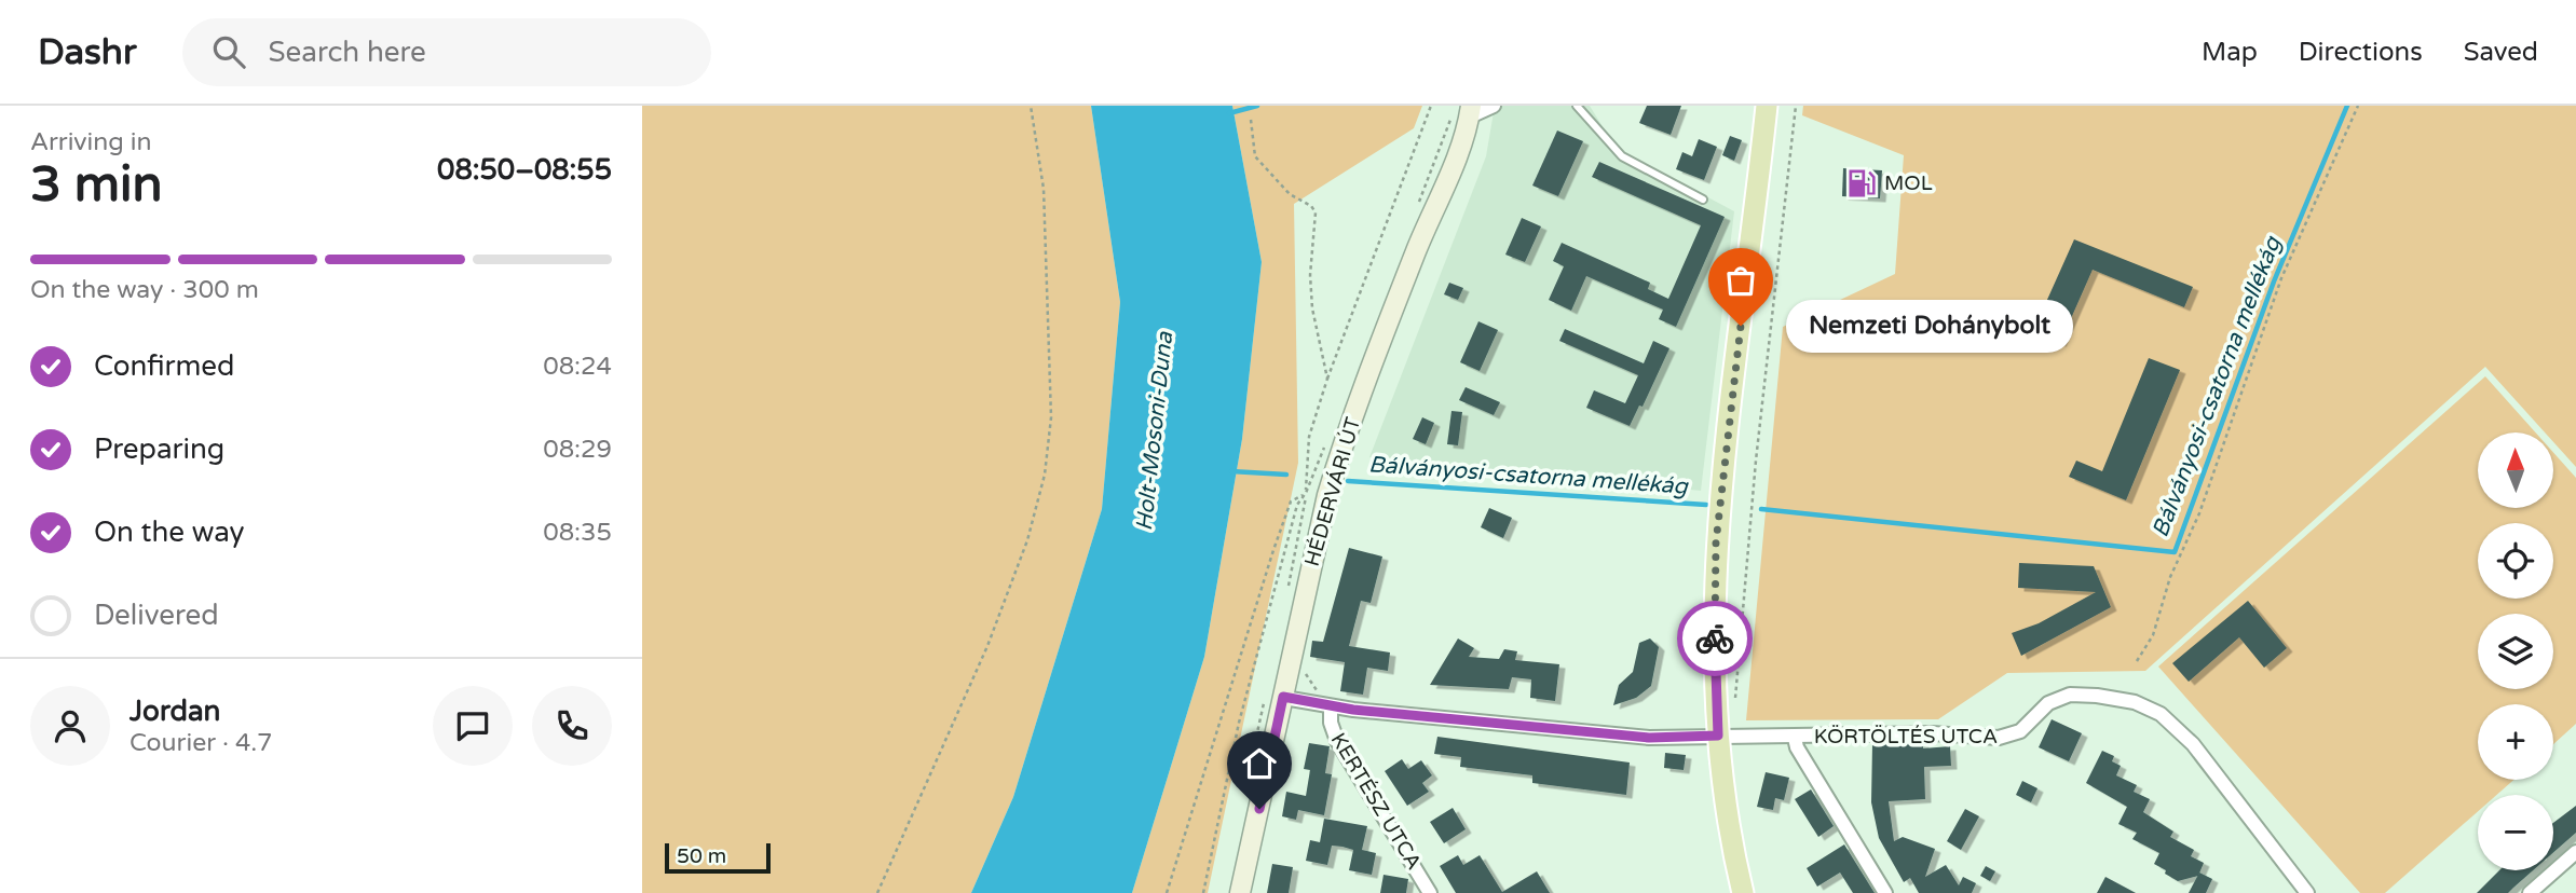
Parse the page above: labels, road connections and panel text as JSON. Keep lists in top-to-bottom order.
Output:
{
  "streets": {
    "street": ["HÉDERVÁRI ÚT", "KÖRTÖLTÉS UTCA", "KERTÉSZ UTCA"]
  },
  "crossings": [
    ["HÉDERVÁRI ÚT", "KÖRTÖLTÉS UTCA"],
    ["KÖRTÖLTÉS UTCA", "KERTÉSZ UTCA"]
  ],
  "water": ["Bálványosi-csatorna mellékág", "Holt-Mosoni-Duna"],
  "places": {
    "fuel station": ["MOL"],
    "other": ["Nemzeti Dohánybolt"]
  },
  "scale_bar": "50 m",
  "north": "top",
  "page": {
    "header": "Dashr",
    "search": "Search here",
    "nav": ["Map", "Directions", "Saved"],
    "heading": ["3 min", "Arriving in", "08:50–08:55"],
    "panel": ["Jordan", "Courier · 4.7"],
    "bar": "On the way · 300 m",
    "bubble": "Nemzeti Dohánybolt",
    "list": [
      ["Confirmed", "08:24"],
      ["Preparing", "08:29"],
      ["On the way", "08:35"],
      "Delivered"
    ],
    "map_buttons": ["+", "−"],
    "scale": "50 m"
  }
}
